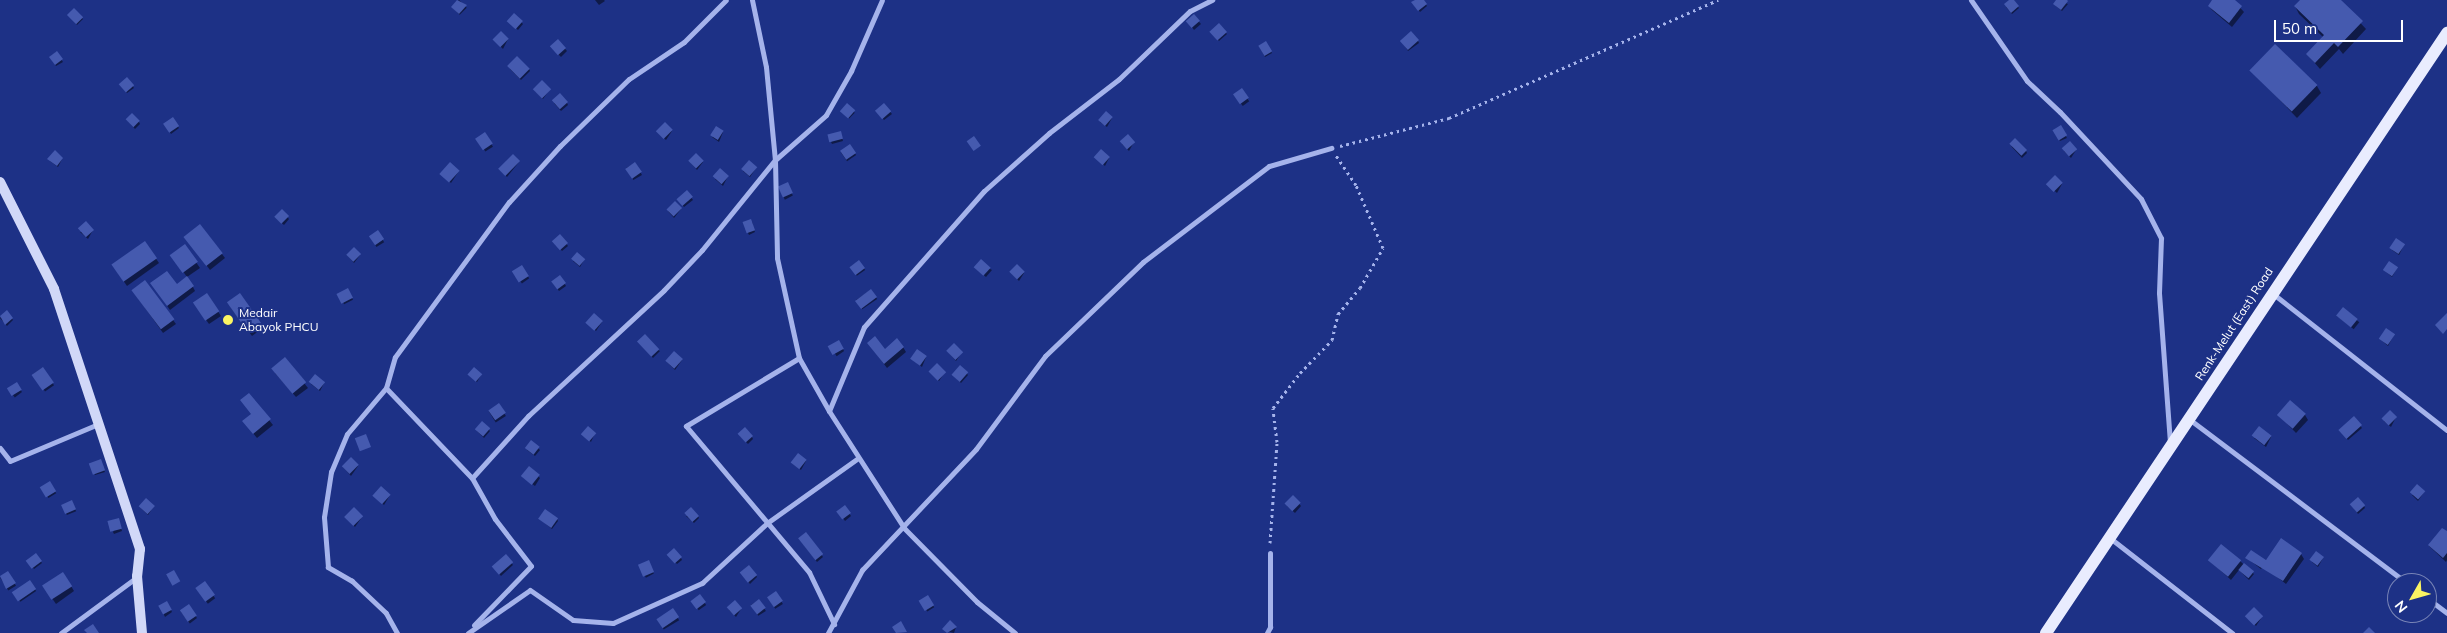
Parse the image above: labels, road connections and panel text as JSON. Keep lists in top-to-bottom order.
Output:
{
  "streets": {
    "main road": ["Renk-Melut (East) Road"]
  },
  "places": ["Medair Abayok PHCU"],
  "scale_bar": "50 m",
  "north": "bottom left"
}
